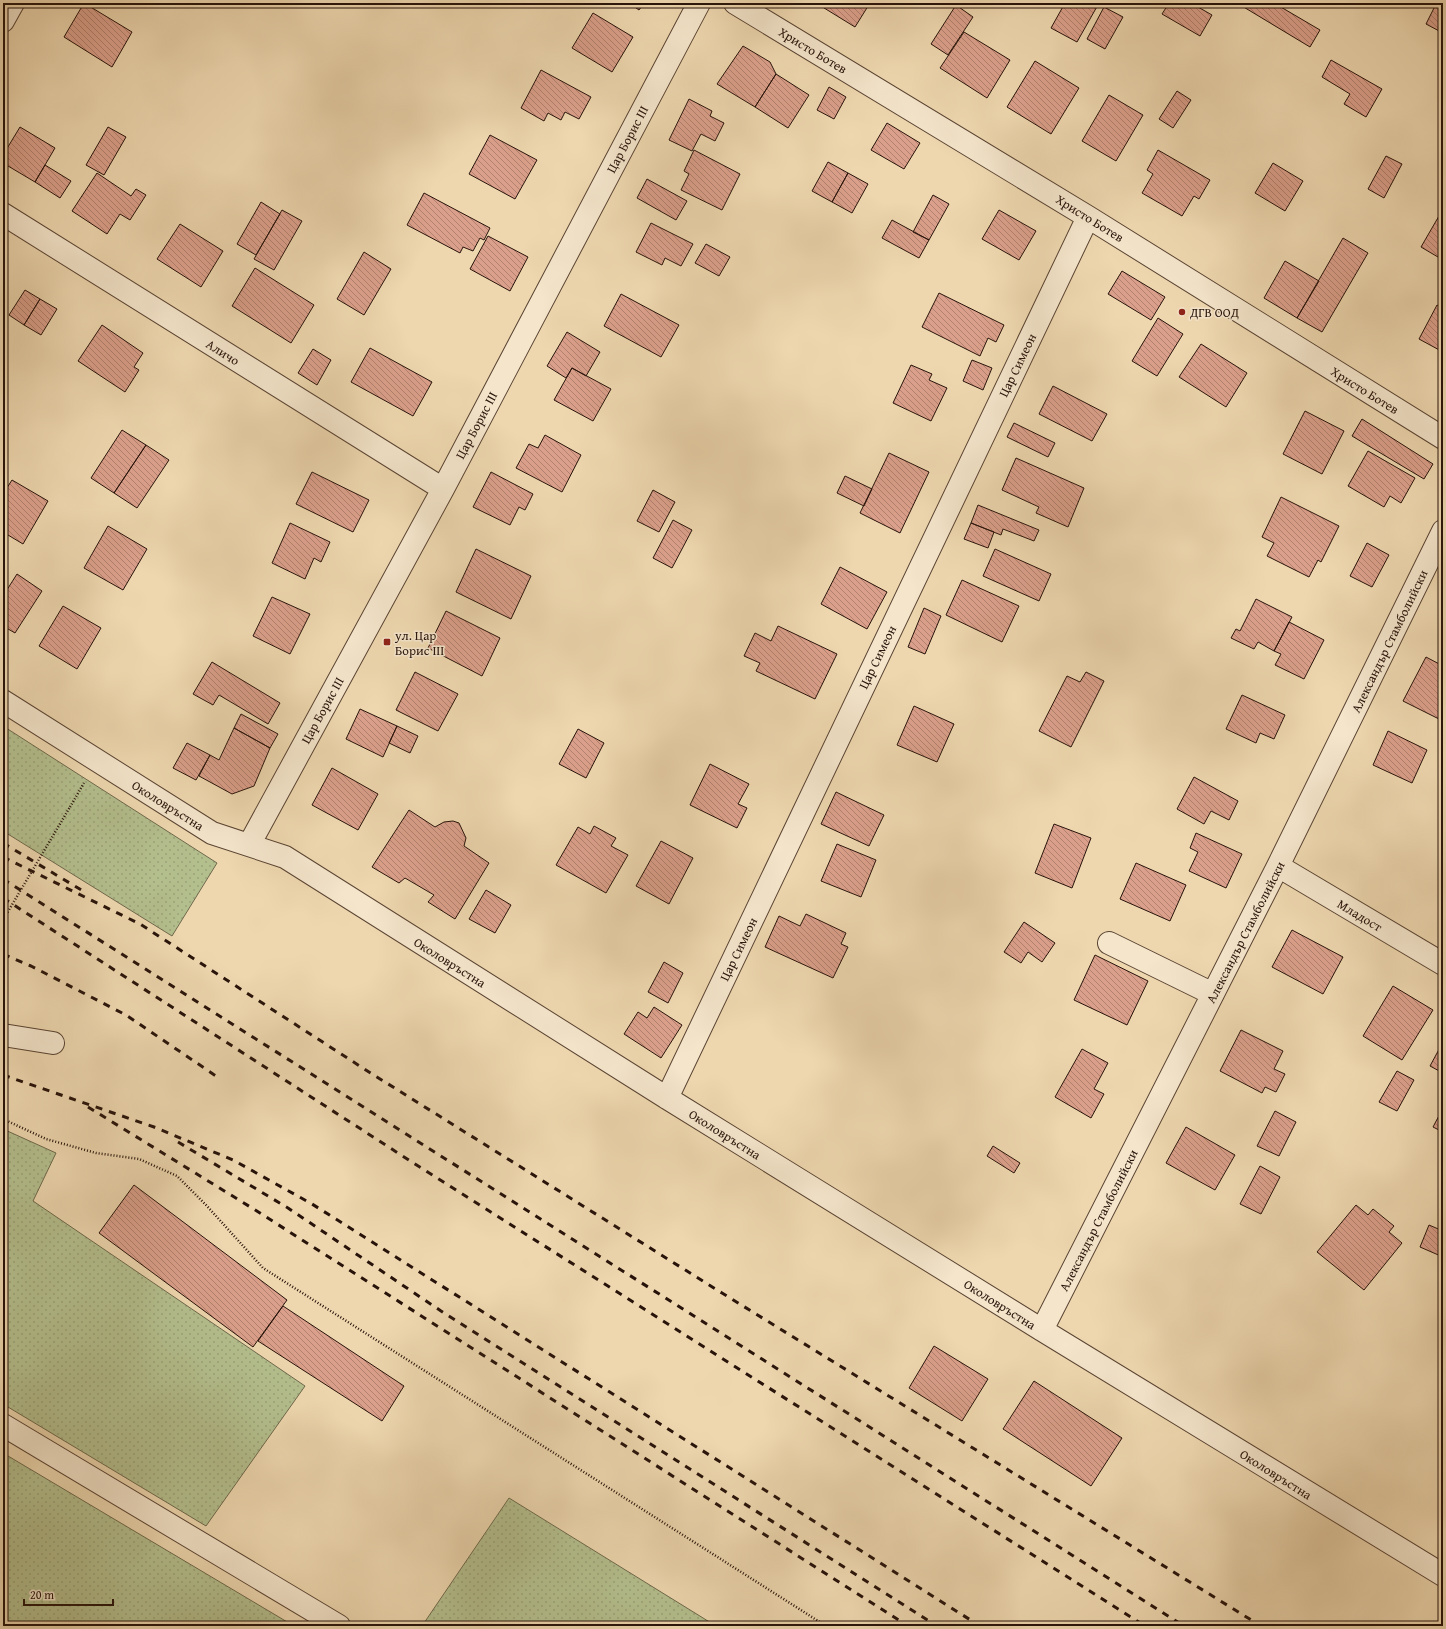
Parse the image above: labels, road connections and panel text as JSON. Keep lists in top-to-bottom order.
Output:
{
  "streets": {
    "street": [
      "Христо Ботев",
      "Цар Борис III",
      "Аличо",
      "Цар Симеон",
      "Александър Стамболийски",
      "Околовръстна",
      "Младост"
    ]
  },
  "crossings": [
    ["Христо Ботев", "Цар Симеон"],
    ["Цар Борис III", "Аличо"],
    ["Цар Борис III", "Околовръстна"],
    ["Цар Симеон", "Околовръстна"],
    ["Александър Стамболийски", "Околовръстна"],
    ["Александър Стамболийски", "Младост"]
  ],
  "places": {
    "other": ["ДГВ ООД"],
    "transit": ["ул. Цар Борис ІІІ"]
  },
  "scale_bar": "20 m"
}
